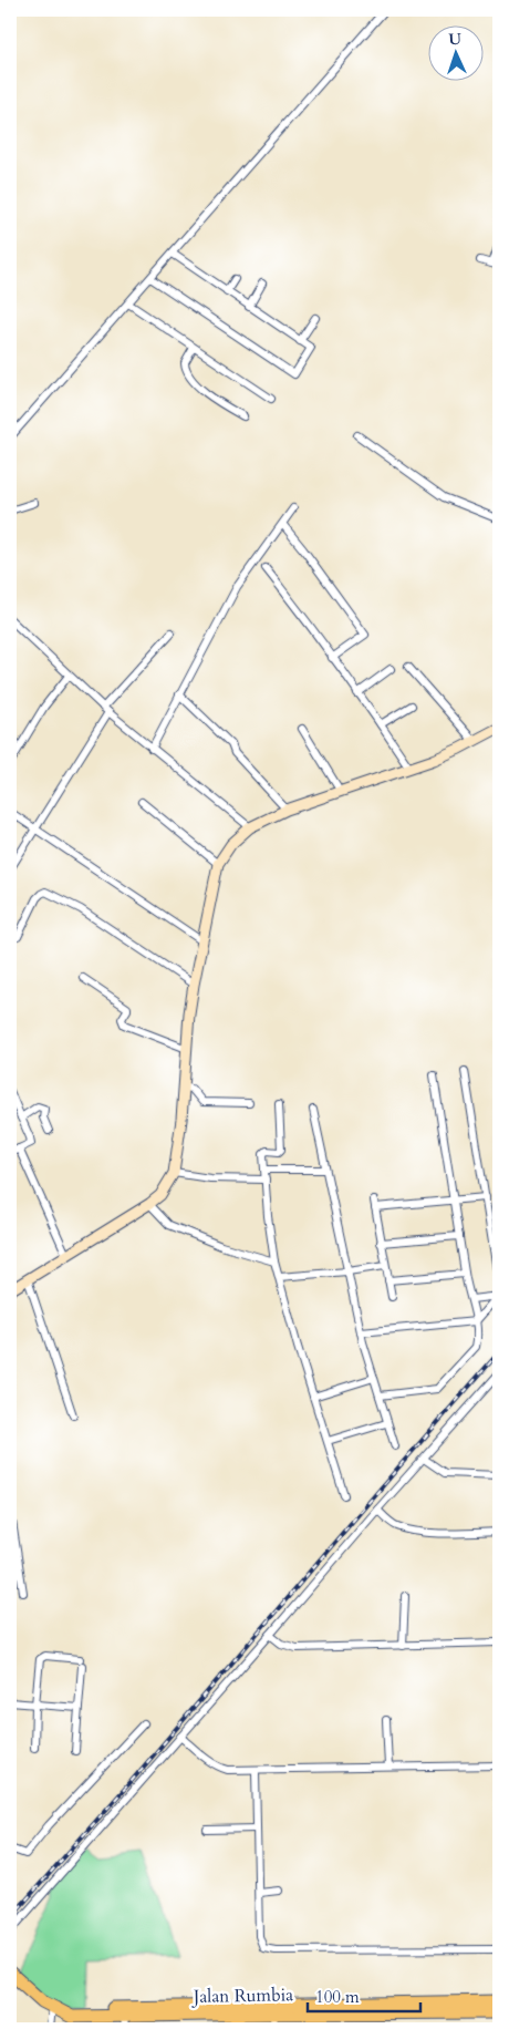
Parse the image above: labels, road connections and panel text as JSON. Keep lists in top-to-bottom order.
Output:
{
  "streets": {
    "highway": ["Jalan Rumbia"]
  },
  "scale_bar": "100 m",
  "north": "top"
}
